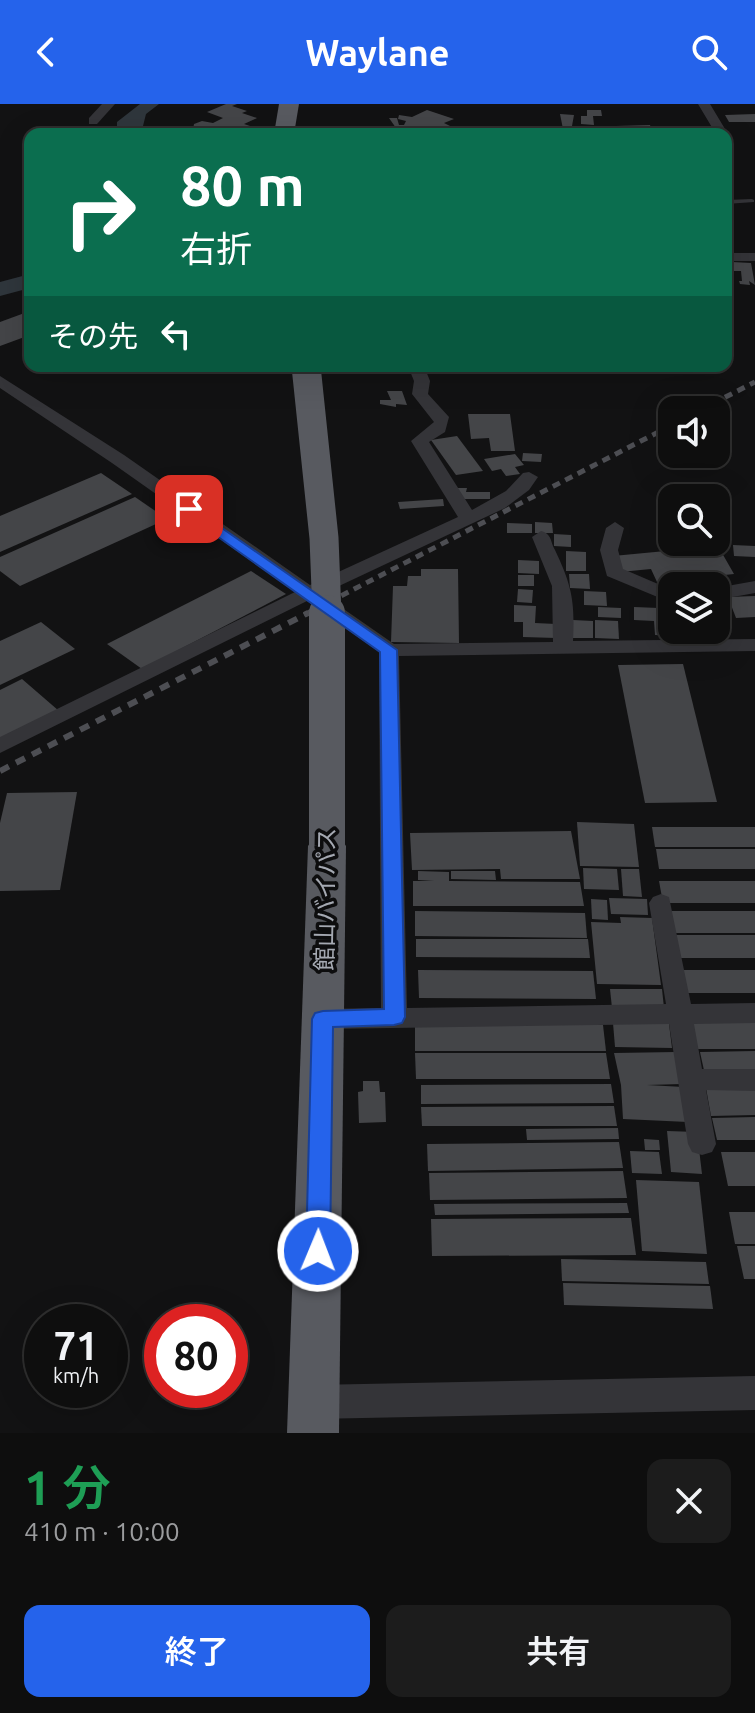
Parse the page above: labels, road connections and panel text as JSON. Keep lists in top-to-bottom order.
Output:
{
  "streets": {
    "highway": ["館山バイパス"]
  },
  "page": {
    "header": "Waylane",
    "turn": ["80 m", "右折"],
    "then": "その先",
    "speed": "71 km/h",
    "limit": "80",
    "heading": ["1 分", "410 m · 10:00"],
    "buttons": ["終了", "共有"]
  }
}
